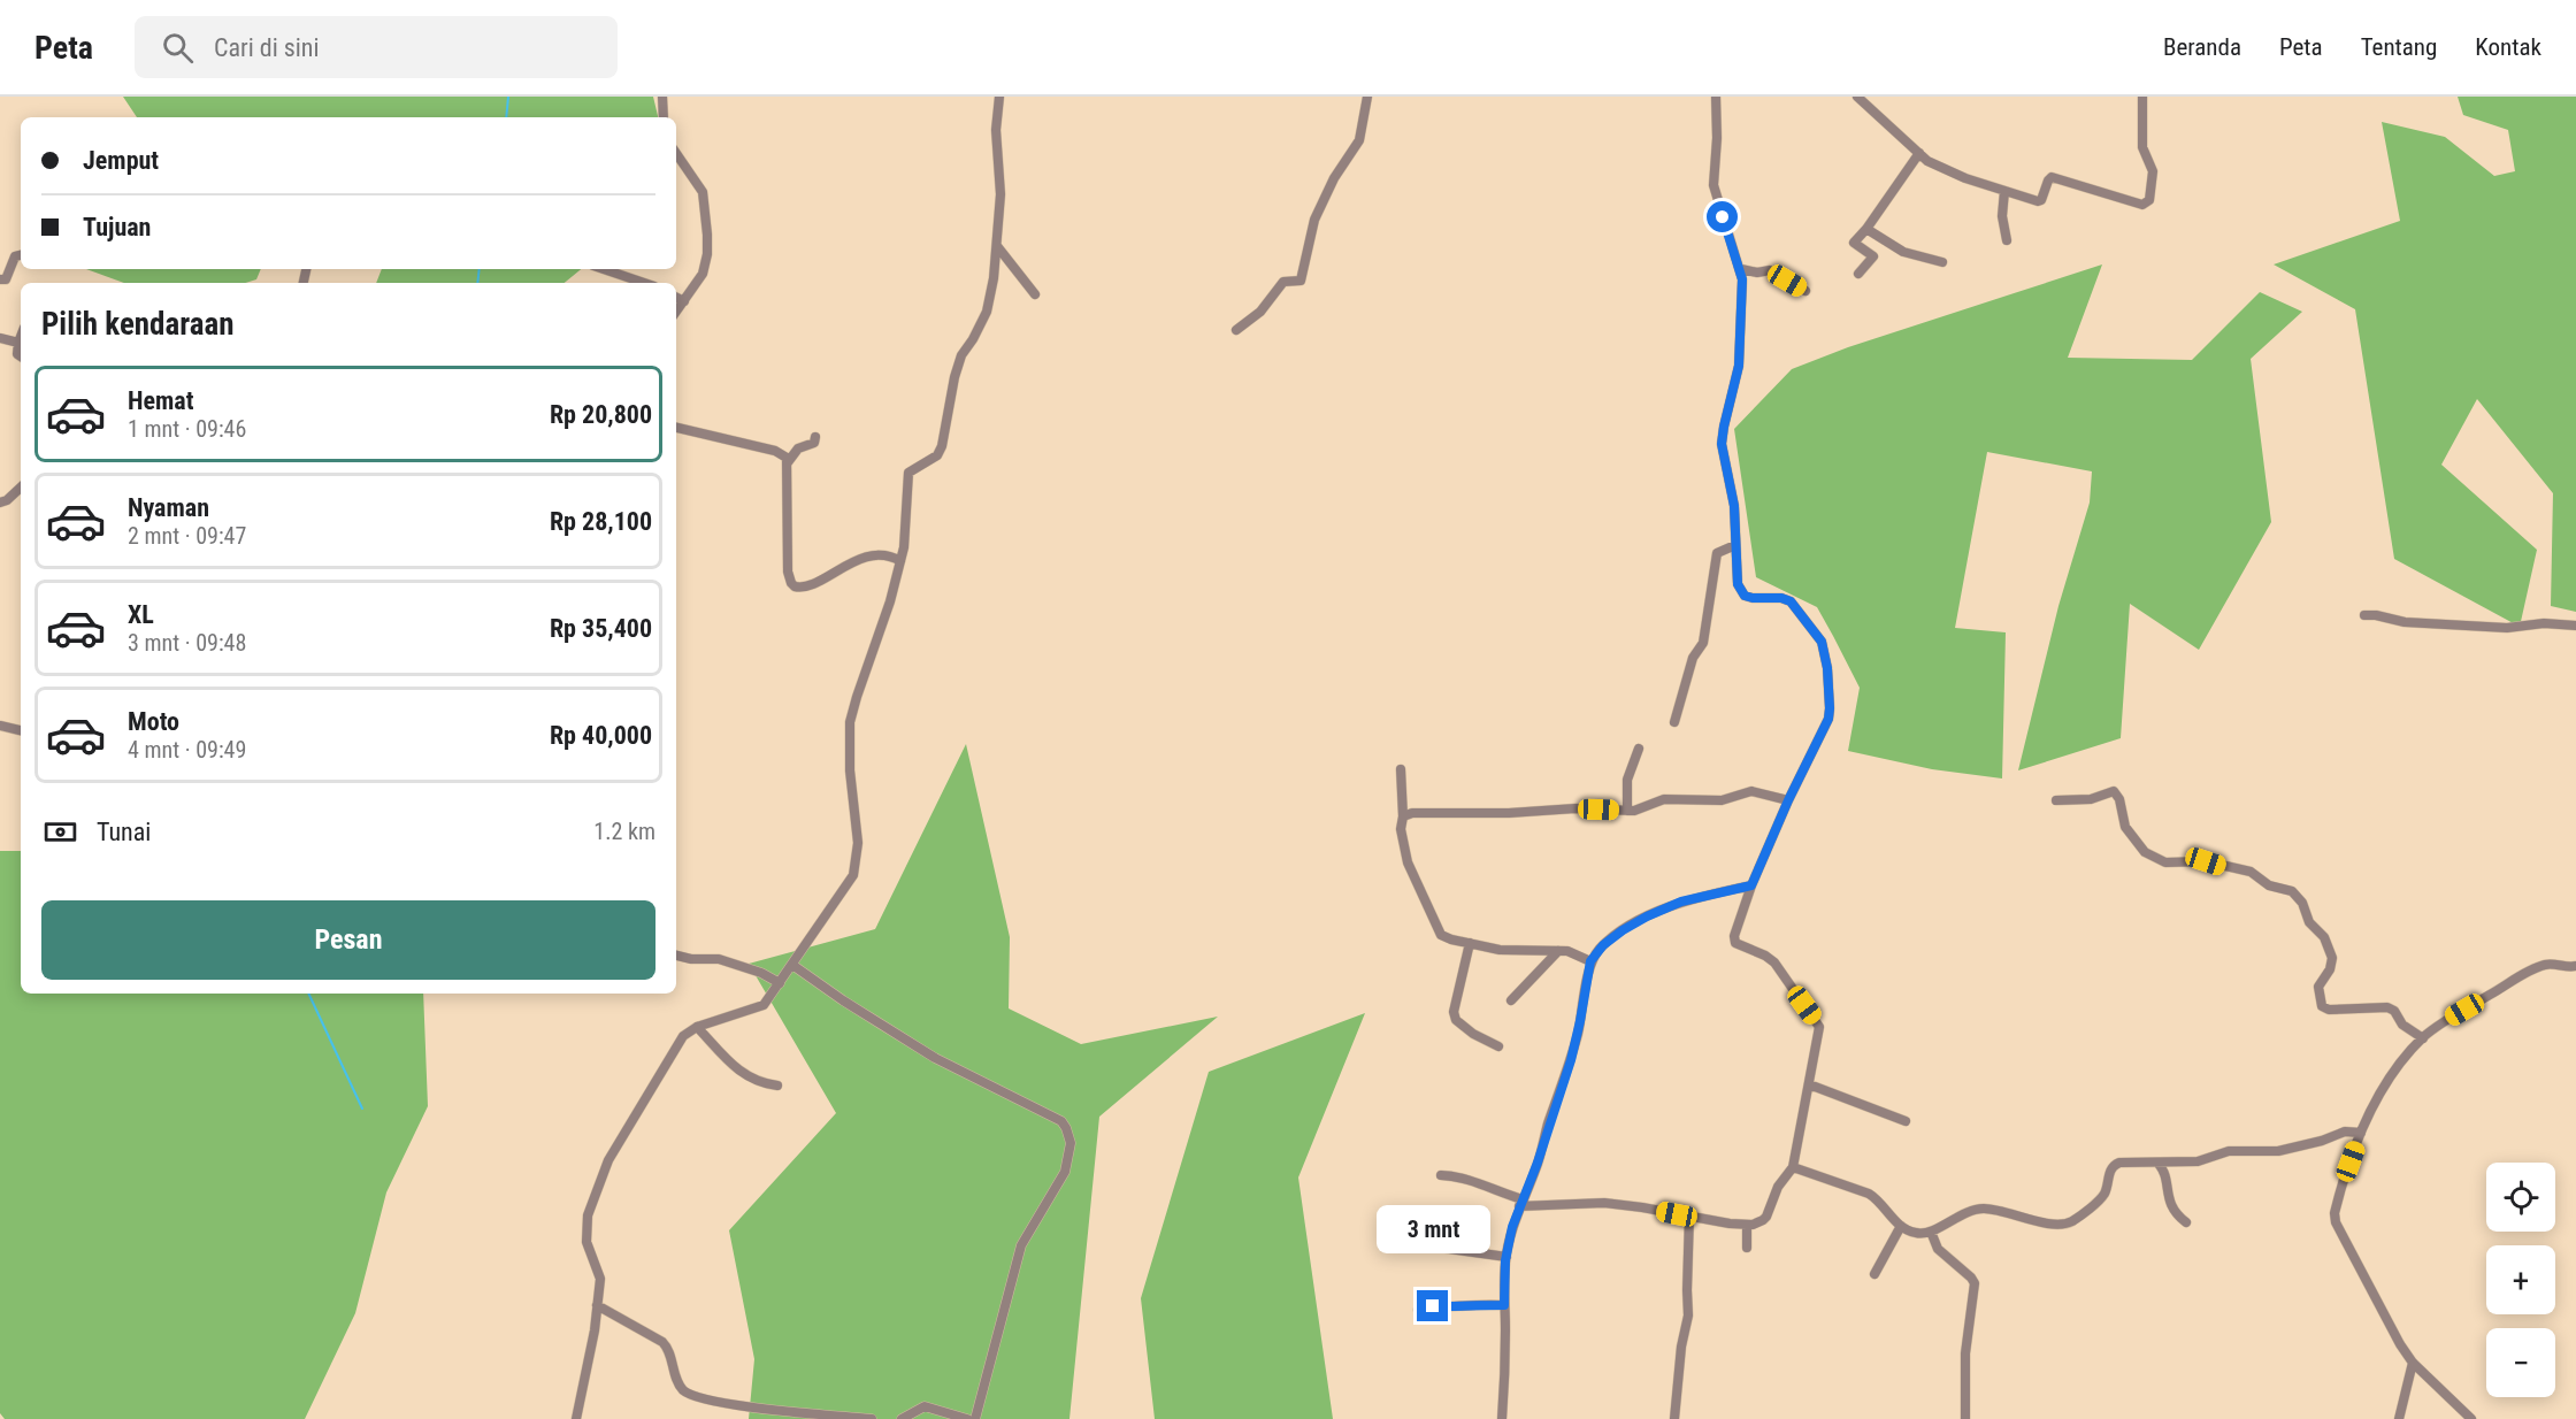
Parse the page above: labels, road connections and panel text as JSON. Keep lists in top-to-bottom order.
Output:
{
  "page": {
    "header": "Peta",
    "search": "Cari di sini",
    "nav": [
      "Beranda",
      "Peta",
      "Tentang",
      "Kontak"
    ],
    "banner": ["Jemput", "Tujuan"],
    "heading": "Pilih kendaraan",
    "list": [
      {
        "name": "Hemat",
        "note": "1 mnt · 09:46",
        "value": "Rp 20,800"
      },
      {
        "name": "Nyaman",
        "note": "2 mnt · 09:47",
        "value": "Rp 28,100"
      },
      {
        "name": "XL",
        "note": "3 mnt · 09:48",
        "value": "Rp 35,400"
      },
      {
        "name": "Moto",
        "note": "4 mnt · 09:49",
        "value": "Rp 40,000"
      }
    ],
    "pay": ["Tunai", "1.2 km"],
    "buttons": "Pesan",
    "map_buttons": ["+", "−"],
    "bubble": "3 mnt"
  }
}
